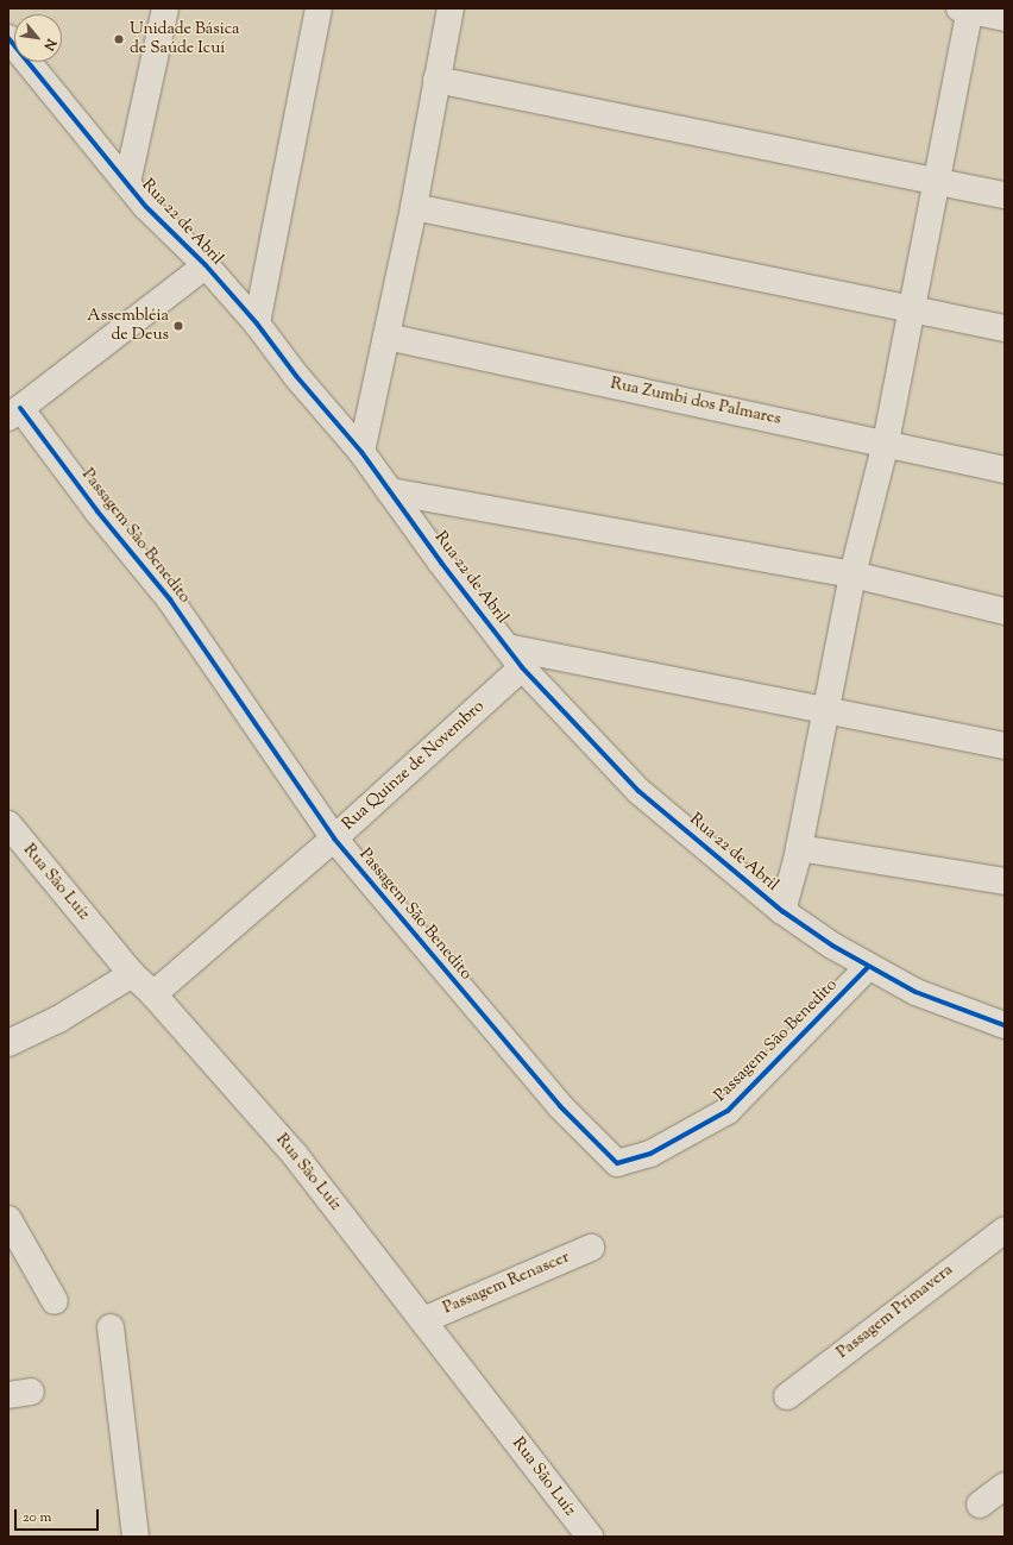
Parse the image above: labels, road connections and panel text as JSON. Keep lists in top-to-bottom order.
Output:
{
  "streets": {
    "street": [
      "Rua 22 de Abril",
      "Rua Zumbi dos Palmares",
      "Passagem São Benedito",
      "Rua Quinze de Novembro",
      "Rua São Luíz",
      "Passagem Renascer",
      "Passagem Primavera"
    ]
  },
  "crossings": [
    ["Rua 22 de Abril", "Passagem São Benedito"],
    ["Rua 22 de Abril", "Rua Quinze de Novembro"],
    ["Passagem São Benedito", "Rua Quinze de Novembro"],
    ["Rua Quinze de Novembro", "Rua São Luíz"],
    ["Rua São Luíz", "Passagem Renascer"]
  ],
  "places": ["Unidade Básica de Saúde Icuí", "Assembléia de Deus"],
  "scale_bar": "20 m",
  "north": "bottom right"
}
